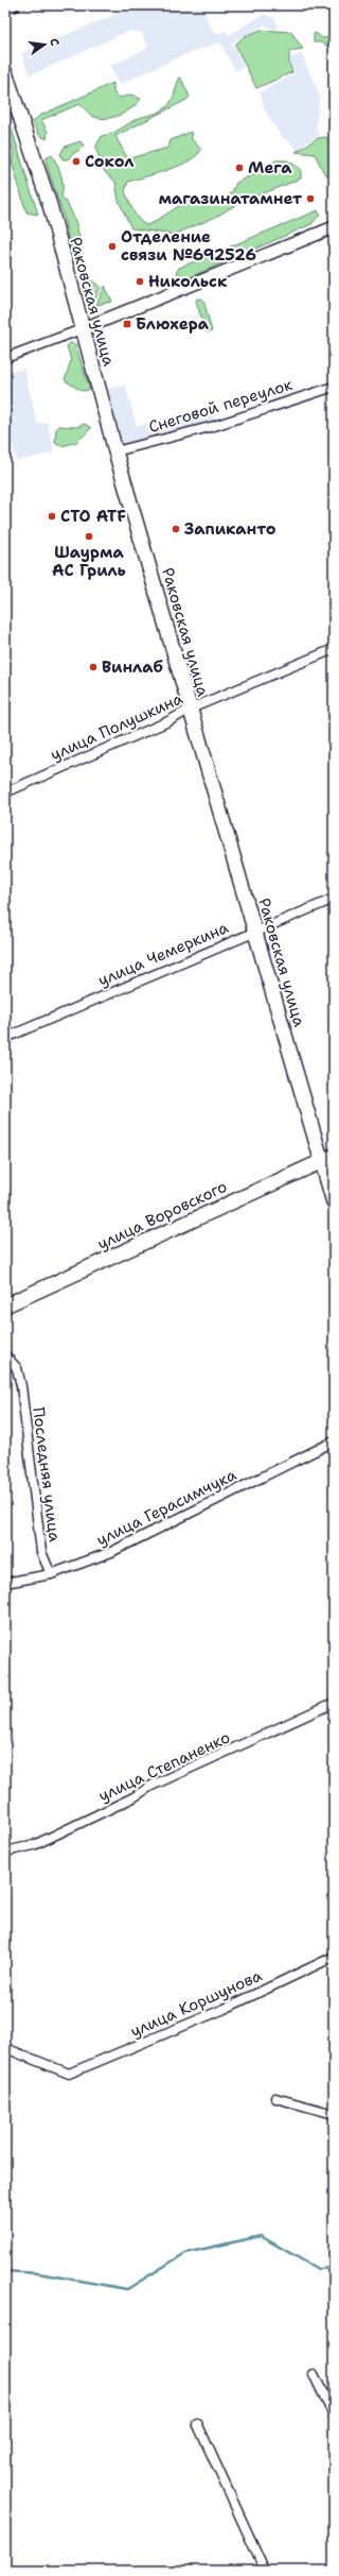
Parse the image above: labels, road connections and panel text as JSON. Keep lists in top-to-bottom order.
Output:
{
  "streets": {
    "main road": ["Раковская улица", "улица Воровского"],
    "street": [
      "Снеговой переулок",
      "улица Полушкина",
      "улица Чемеркина",
      "Последняя улица",
      "улица Герасимчука",
      "улица Степаненко",
      "улица Коршунова"
    ]
  },
  "crossings": [
    ["Раковская улица", "Снеговой переулок"],
    ["Раковская улица", "улица Полушкина"],
    ["Раковская улица", "улица Чемеркина"],
    ["Раковская улица", "улица Воровского"],
    ["Последняя улица", "улица Герасимчука"]
  ],
  "places": {
    "other": [
      "Сокол",
      "Мега",
      "магазинатамнет",
      "Отделение связи №692526",
      "Никольск",
      "СТО ATF",
      "Запиканто",
      "Шаурма АС Гриль",
      "Винлаб"
    ],
    "transit": ["Блюхера"]
  },
  "north": "right"
}
